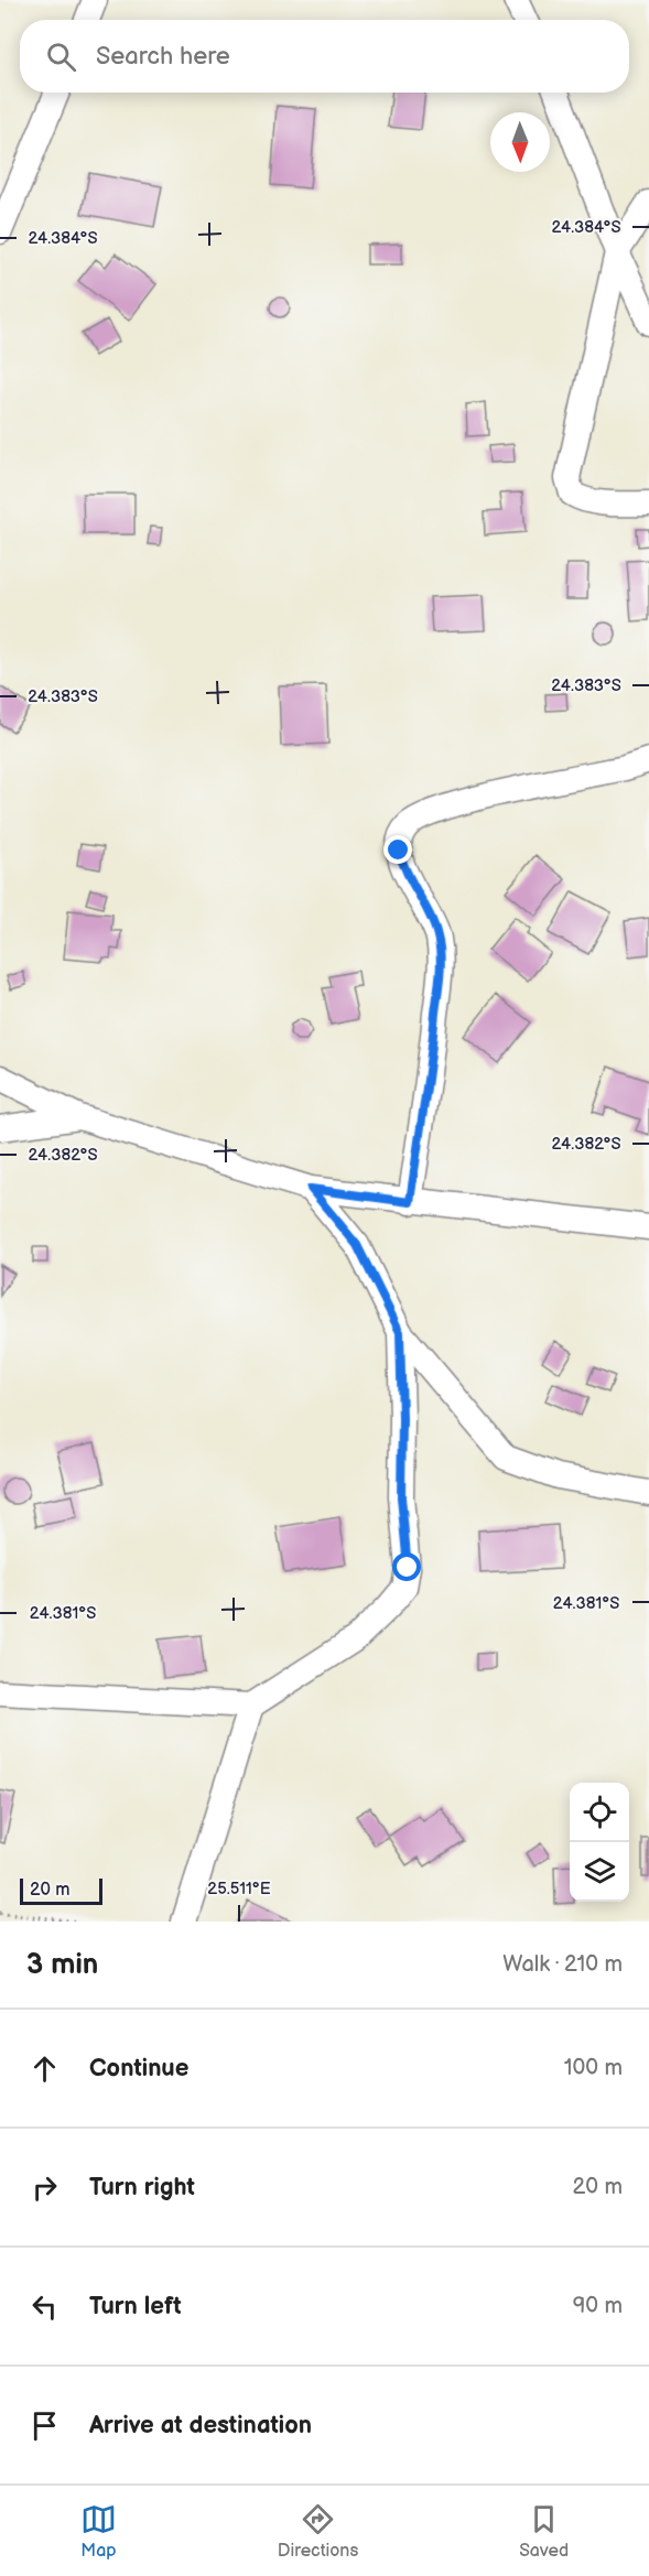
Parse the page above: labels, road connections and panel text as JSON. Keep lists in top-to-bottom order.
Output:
{
  "scale_bar": "20 m",
  "north": "bottom",
  "page": {
    "search": "Search here",
    "scale": "20 m",
    "heading": ["3 min", "Walk · 210 m"],
    "list": [
      ["Continue", "100 m"],
      ["Turn right", "20 m"],
      ["Turn left", "90 m"],
      "Arrive at destination"
    ],
    "nav": ["Map", "Directions", "Saved"]
  },
  "coordinates": [
    "24.384°S",
    "24.383°S",
    "24.382°S",
    "24.381°S",
    "25.511°E"
  ]
}
